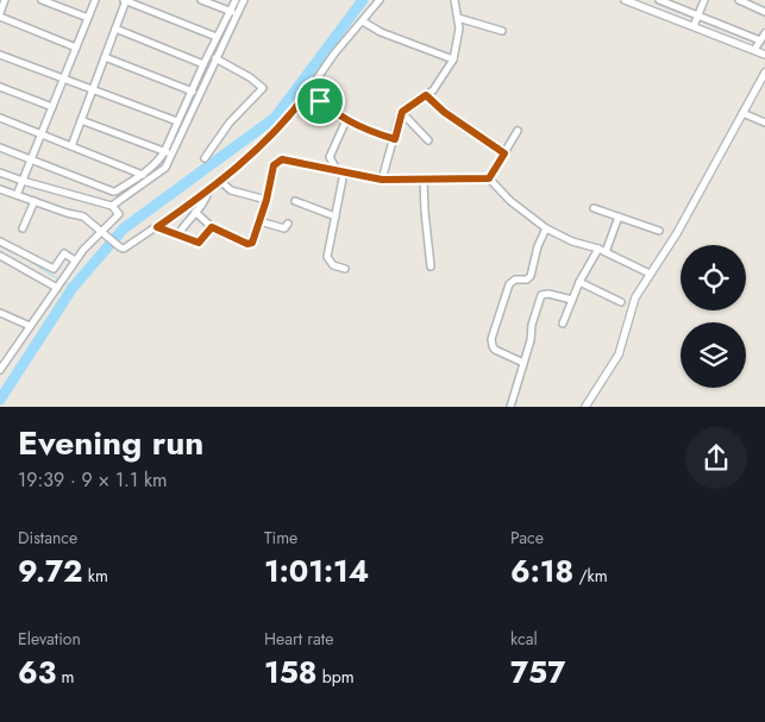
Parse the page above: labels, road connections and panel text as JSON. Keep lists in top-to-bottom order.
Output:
{
  "page": {
    "heading": ["Evening run", "19:39 · 9 × 1.1 km"],
    "stats": [
      ["Distance", "9.72 km"],
      ["Time", "1:01:14"],
      ["Pace", "6:18 /km"],
      ["Elevation", "63 m"],
      ["Heart rate", "158 bpm"],
      ["kcal", "757"]
    ]
  }
}
